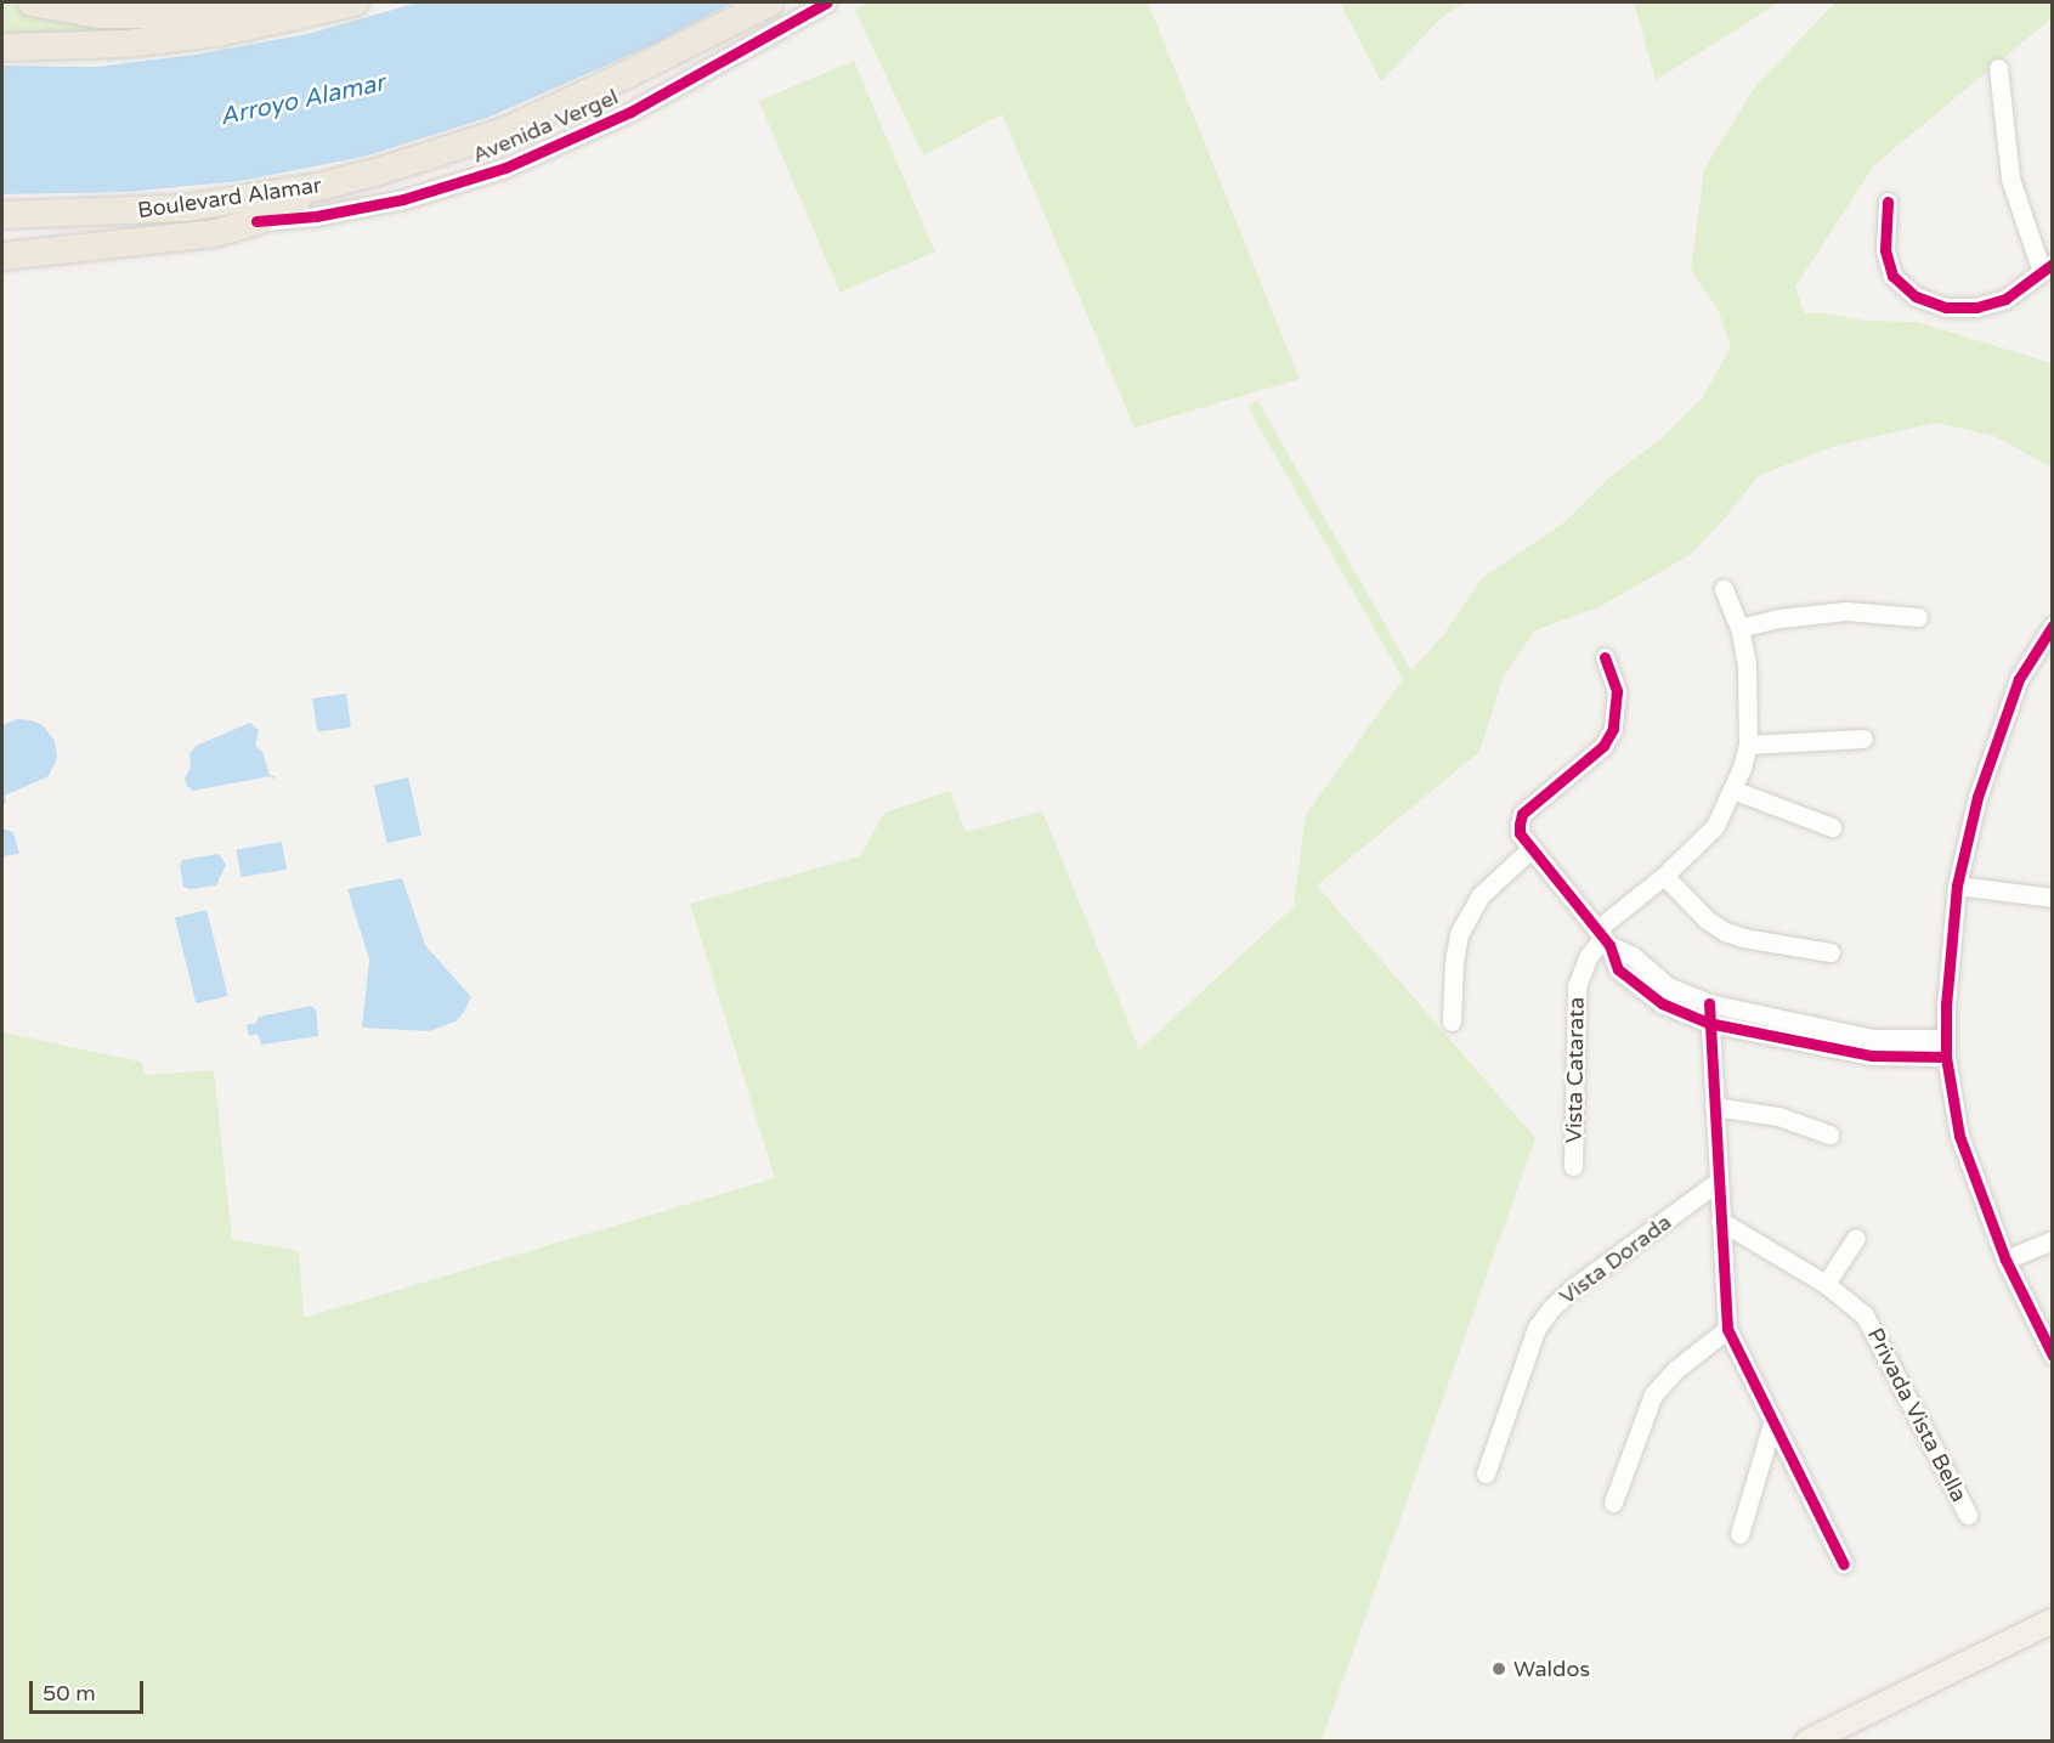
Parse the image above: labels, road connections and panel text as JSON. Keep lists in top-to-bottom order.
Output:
{
  "streets": {
    "highway": ["Boulevard Alamar"],
    "street": [
      "Avenida Vergel",
      "Vista Catarata",
      "Vista Dorada",
      "Privada Vista Bella"
    ]
  },
  "water": ["Arroyo Alamar"],
  "places": ["Waldos"],
  "scale_bar": "50 m"
}
